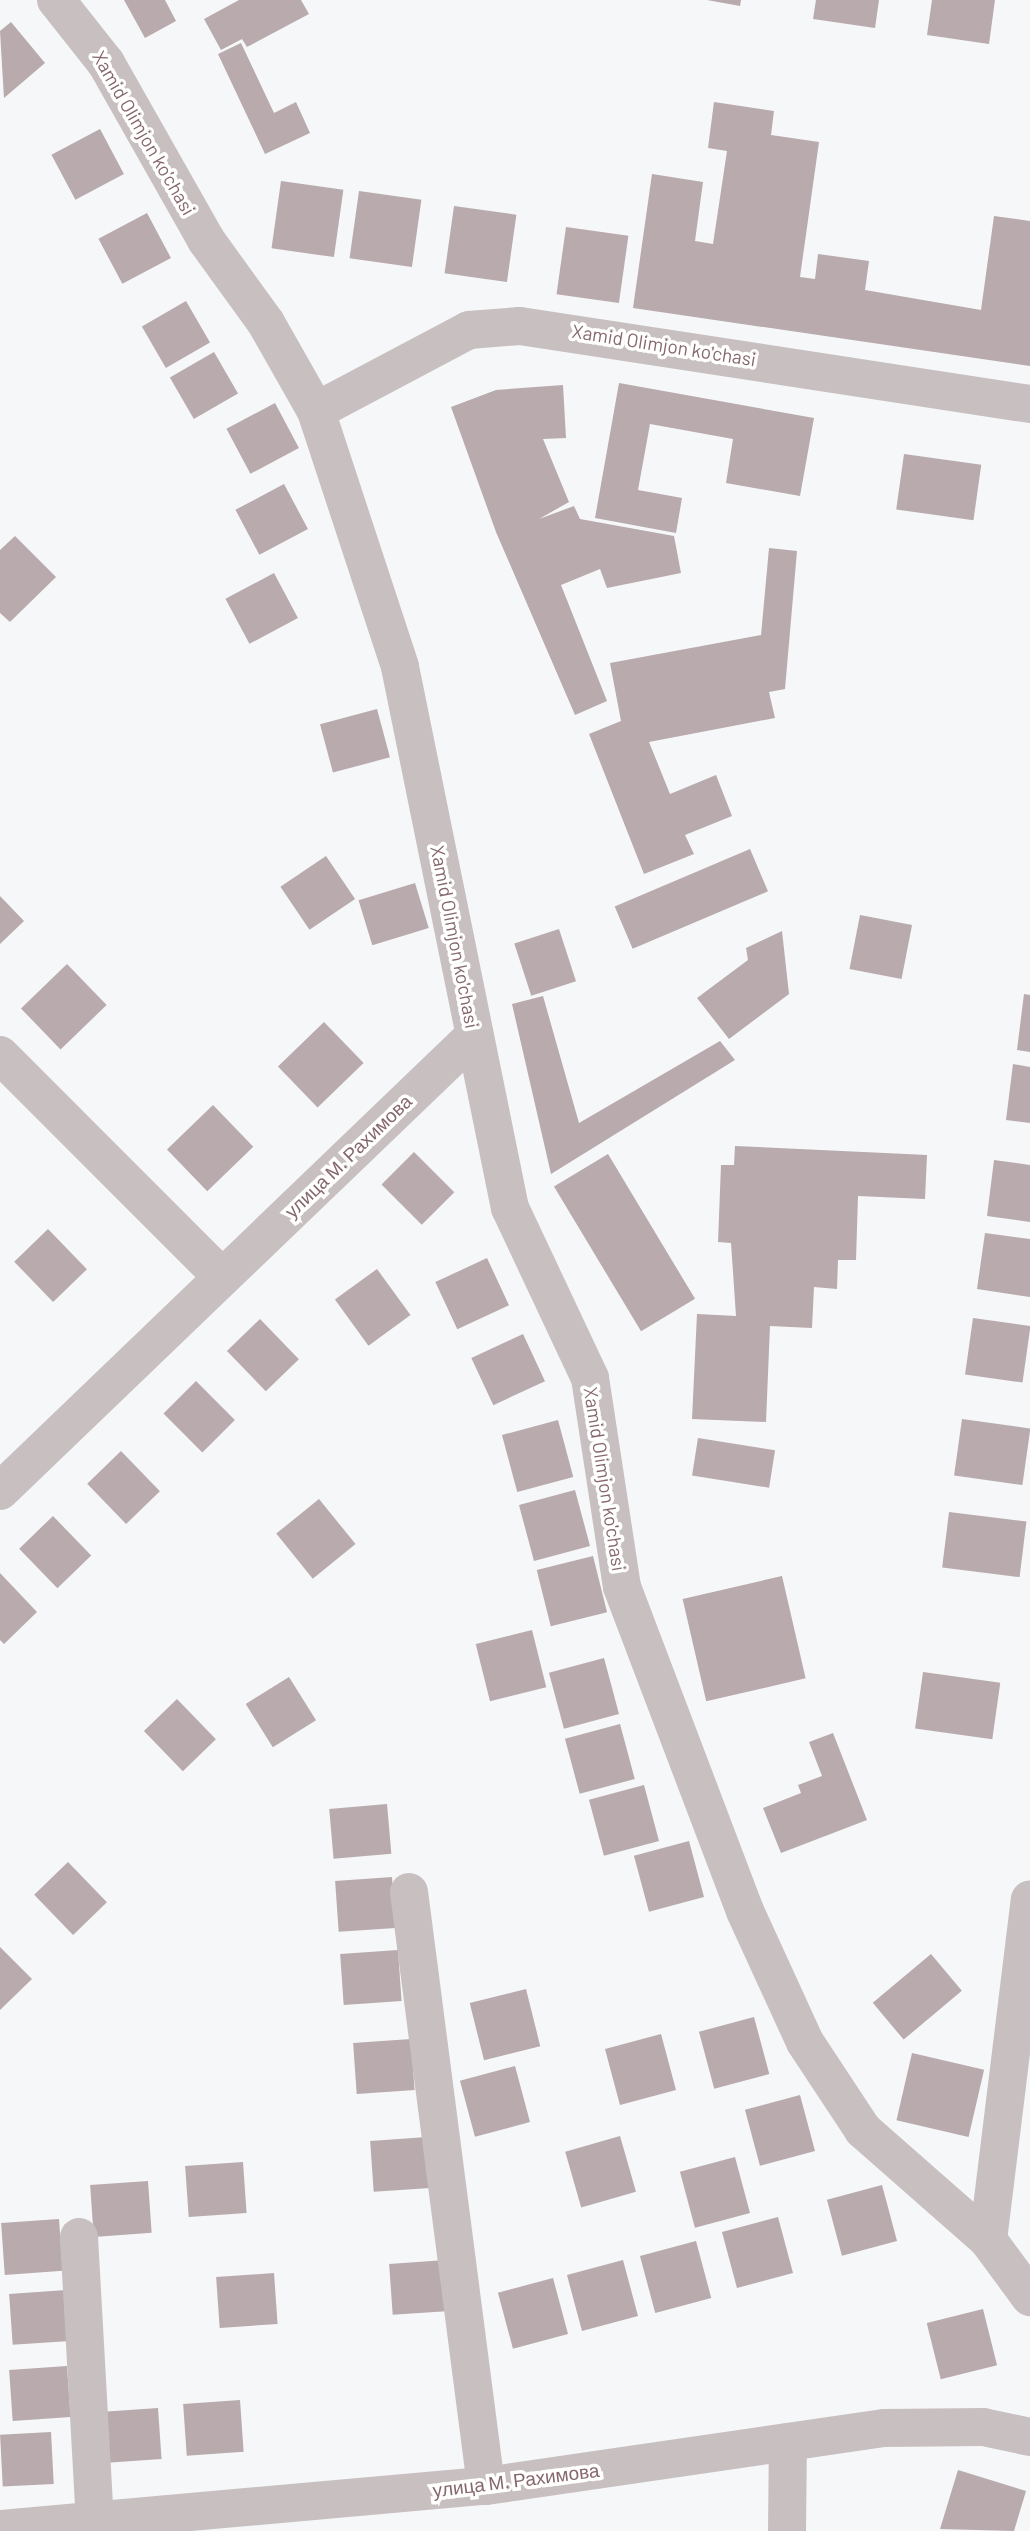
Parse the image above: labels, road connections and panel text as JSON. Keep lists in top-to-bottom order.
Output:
{
  "streets": {
    "street": ["Xamid Olimjon ko'chasi", "улица М. Рахимова"]
  },
  "crossings": [
    ["Xamid Olimjon ko'chasi", "улица М. Рахимова"]
  ]
}
